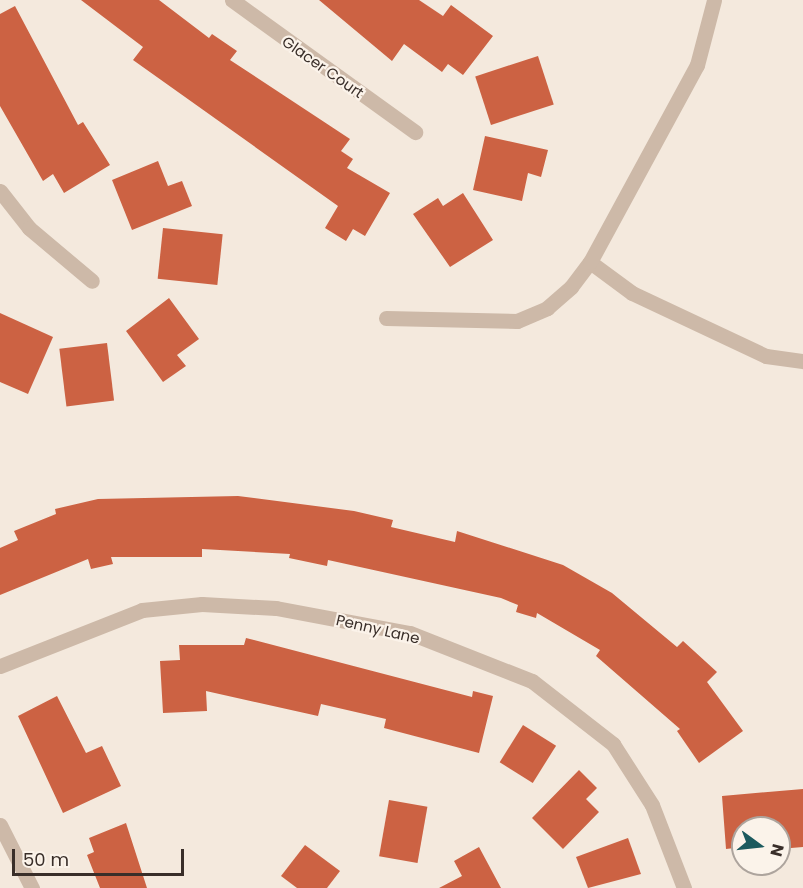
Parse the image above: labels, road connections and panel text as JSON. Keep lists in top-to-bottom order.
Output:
{
  "streets": {
    "street": ["Glacer Court", "Penny Lane"]
  },
  "scale_bar": "50 m",
  "north": "right"
}
